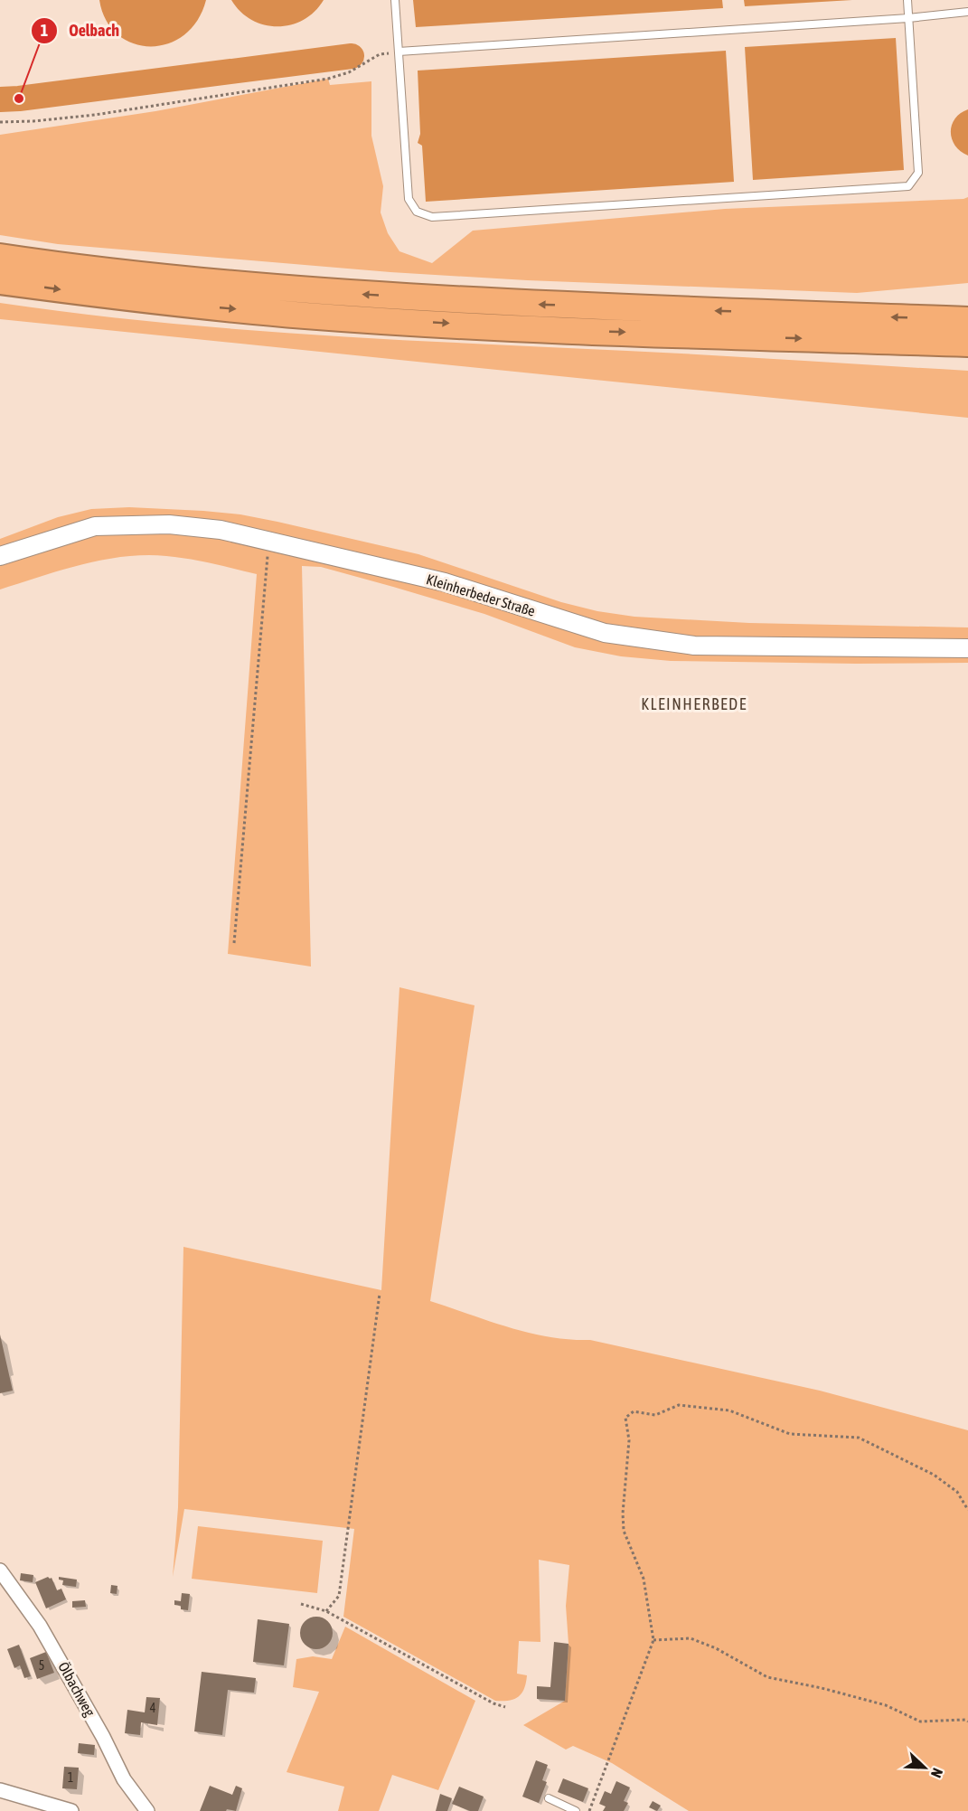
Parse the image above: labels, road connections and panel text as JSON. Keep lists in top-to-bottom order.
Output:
{
  "streets": {
    "street": ["Kleinherbeder Straße", "Ölbachweg"]
  },
  "districts": ["KLEINHERBEDE"],
  "places": ["Oelbach"],
  "house_numbers": ["5", "4", "1"],
  "north": "bottom right"
}
